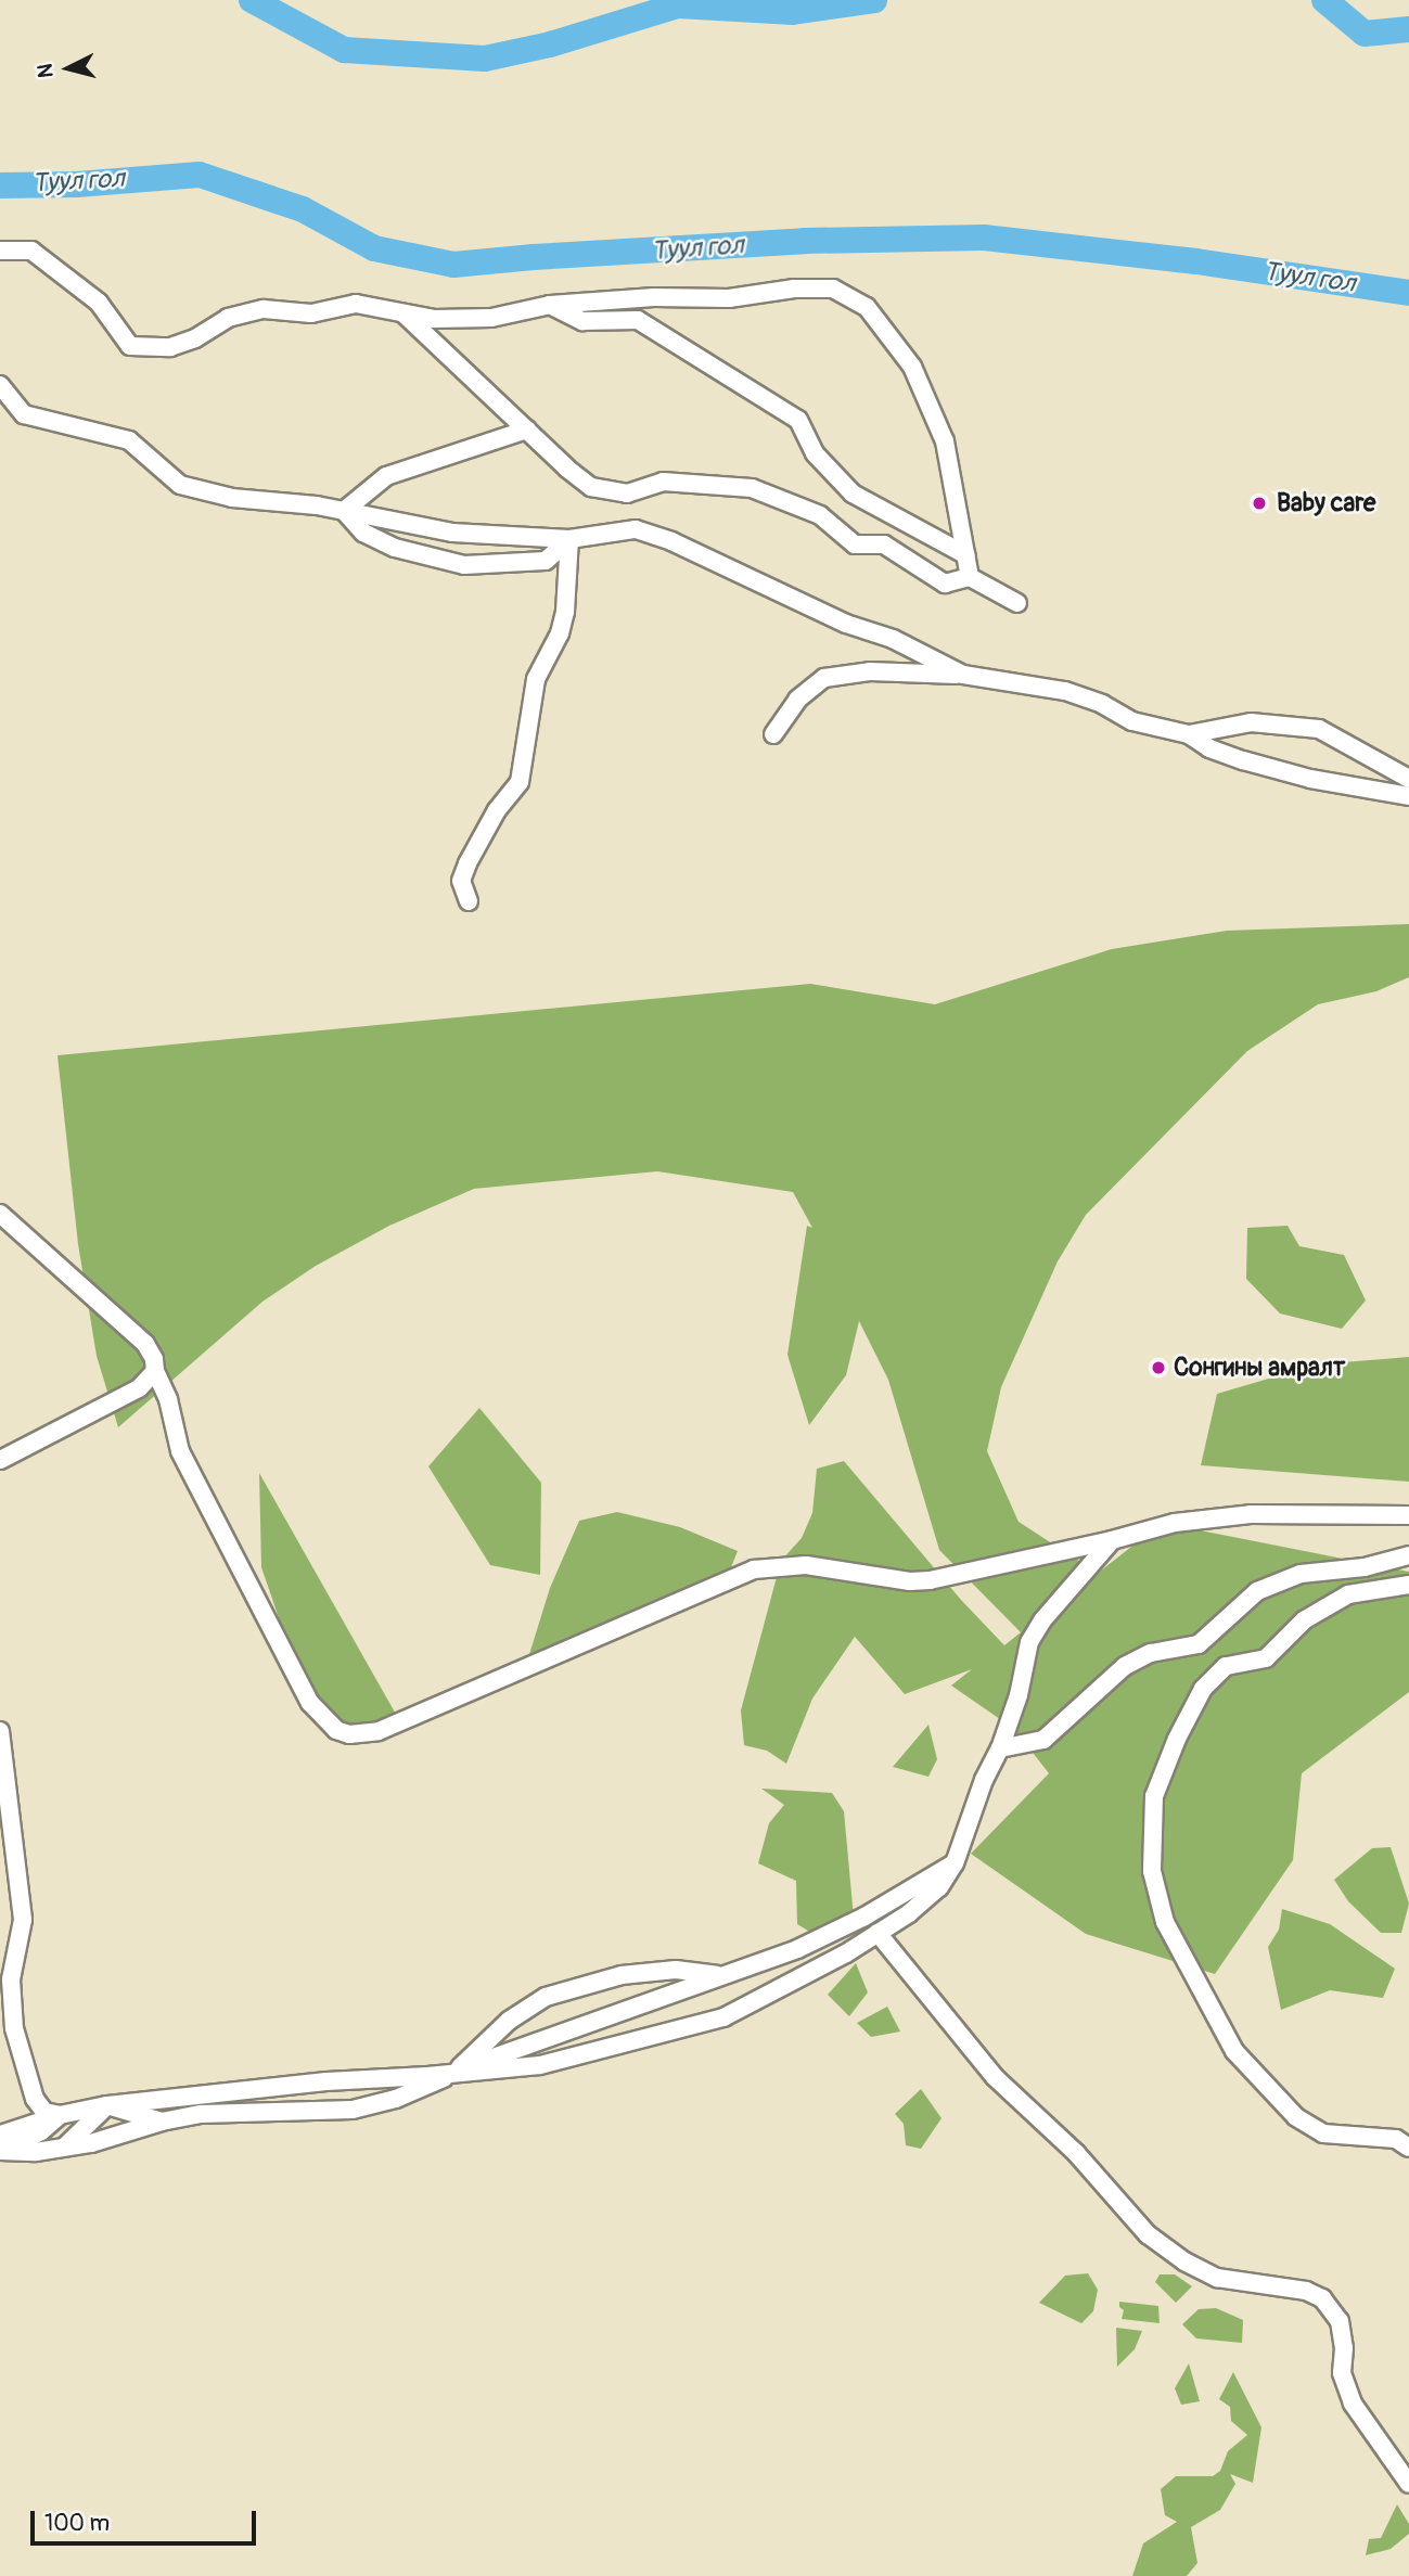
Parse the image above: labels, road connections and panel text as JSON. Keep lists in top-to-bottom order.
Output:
{
  "water": ["Туул гол"],
  "places": ["Baby care", "Сонгины амралт"],
  "scale_bar": "100 m",
  "north": "left"
}
